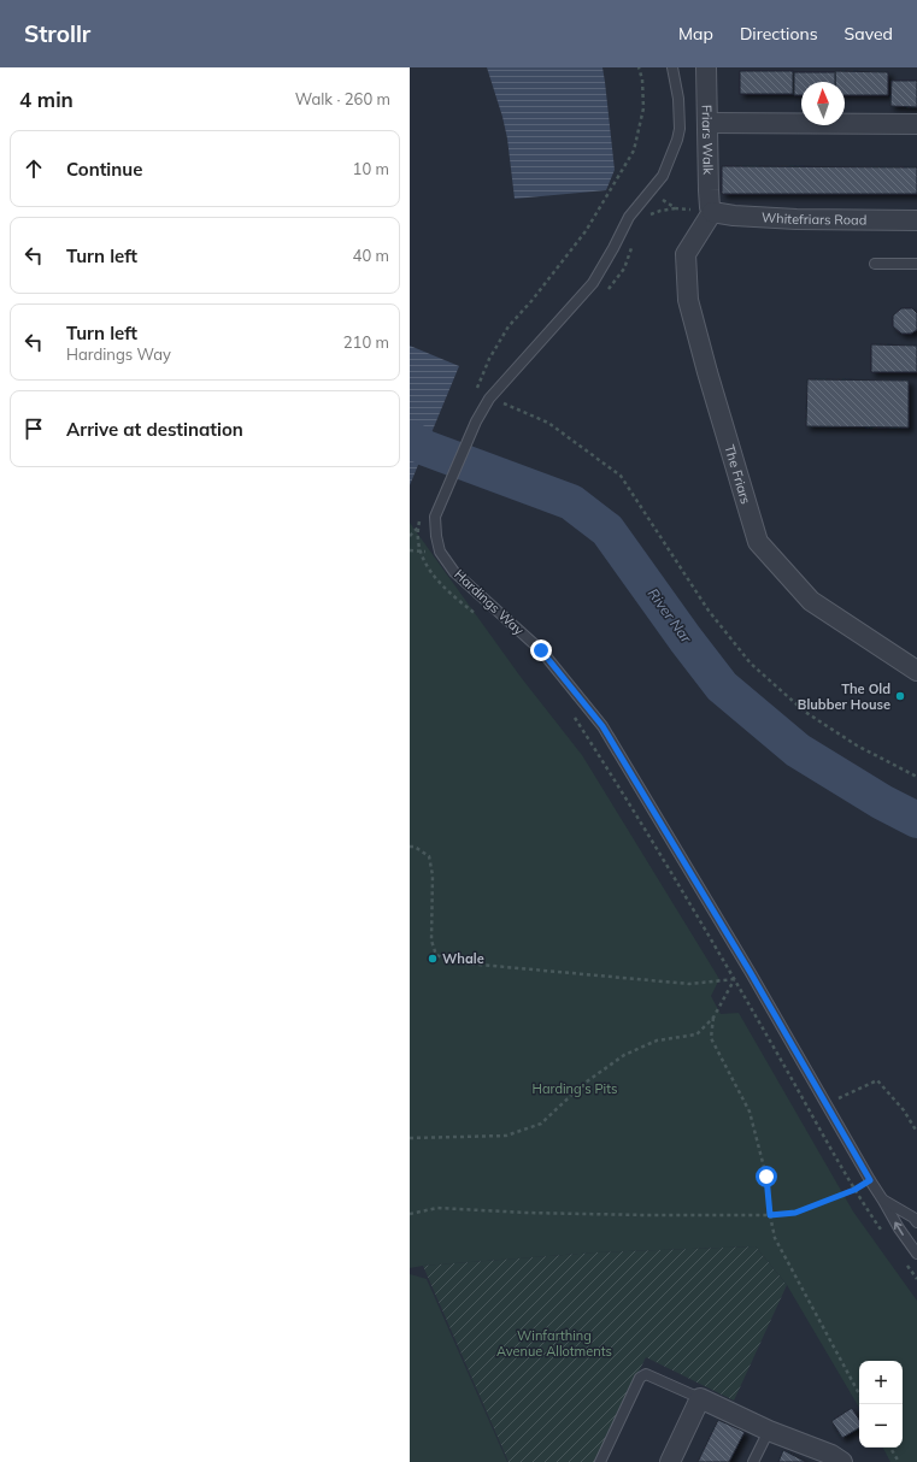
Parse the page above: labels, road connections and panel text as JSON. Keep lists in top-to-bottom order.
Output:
{
  "streets": {
    "street": ["Friars Walk", "Whitefriars Road", "The Friars"],
    "lane": ["Hardings Way"]
  },
  "crossings": [
    ["Friars Walk", "Whitefriars Road"],
    ["Friars Walk", "The Friars"],
    ["Whitefriars Road", "The Friars"]
  ],
  "water": ["River Nar"],
  "parks": ["Harding's Pits", "Winfarthing Avenue Allotments"],
  "places": ["The Old Blubber House", "Whale"],
  "north": "top",
  "page": {
    "header": "Strollr",
    "nav": ["Map", "Directions", "Saved"],
    "heading": ["4 min", "Walk · 260 m"],
    "list": [
      ["Continue", "10 m"],
      ["Turn left", "40 m"],
      ["Turn left", "Hardings Way", "210 m"],
      "Arrive at destination"
    ],
    "map_buttons": ["+", "−"]
  }
}
